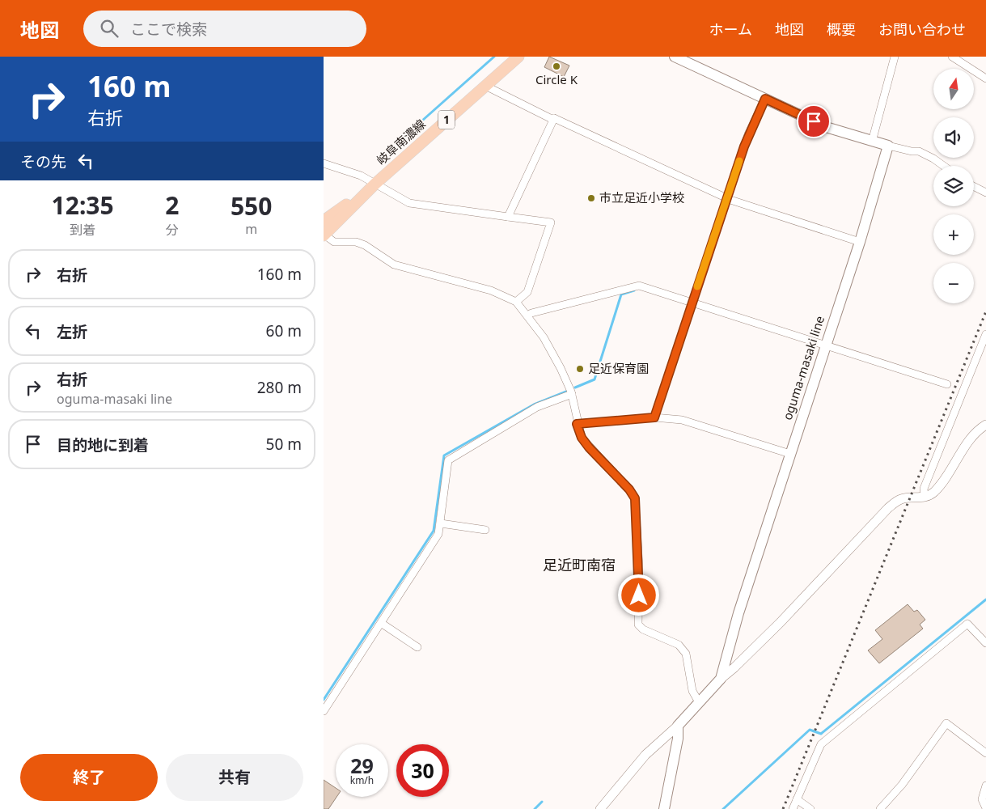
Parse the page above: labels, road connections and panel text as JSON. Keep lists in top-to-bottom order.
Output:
{
  "streets": {
    "main road": ["1", "岐阜南濃線", "oguma-masaki line"]
  },
  "districts": ["足近町南宿"],
  "places": ["Circle K", "市立足近小学校", "足近保育園"],
  "north": "top",
  "page": {
    "header": "地図",
    "search": "ここで検索",
    "nav": [
      "ホーム",
      "地図",
      "概要",
      "お問い合わせ"
    ],
    "turn": ["160 m", "右折"],
    "map_buttons": ["+", "−"],
    "then": "その先",
    "eta": [
      "12:35",
      "到着",
      "2",
      "分",
      "550",
      "m"
    ],
    "list": [
      {
        "name": "右折",
        "value": "160 m"
      },
      {
        "name": "左折",
        "value": "60 m"
      },
      {
        "name": "右折",
        "note": "oguma-masaki line",
        "value": "280 m"
      },
      {
        "name": "目的地に到着",
        "value": "50 m"
      }
    ],
    "speed": "29 km/h",
    "limit": "30",
    "buttons": ["終了", "共有"]
  }
}
